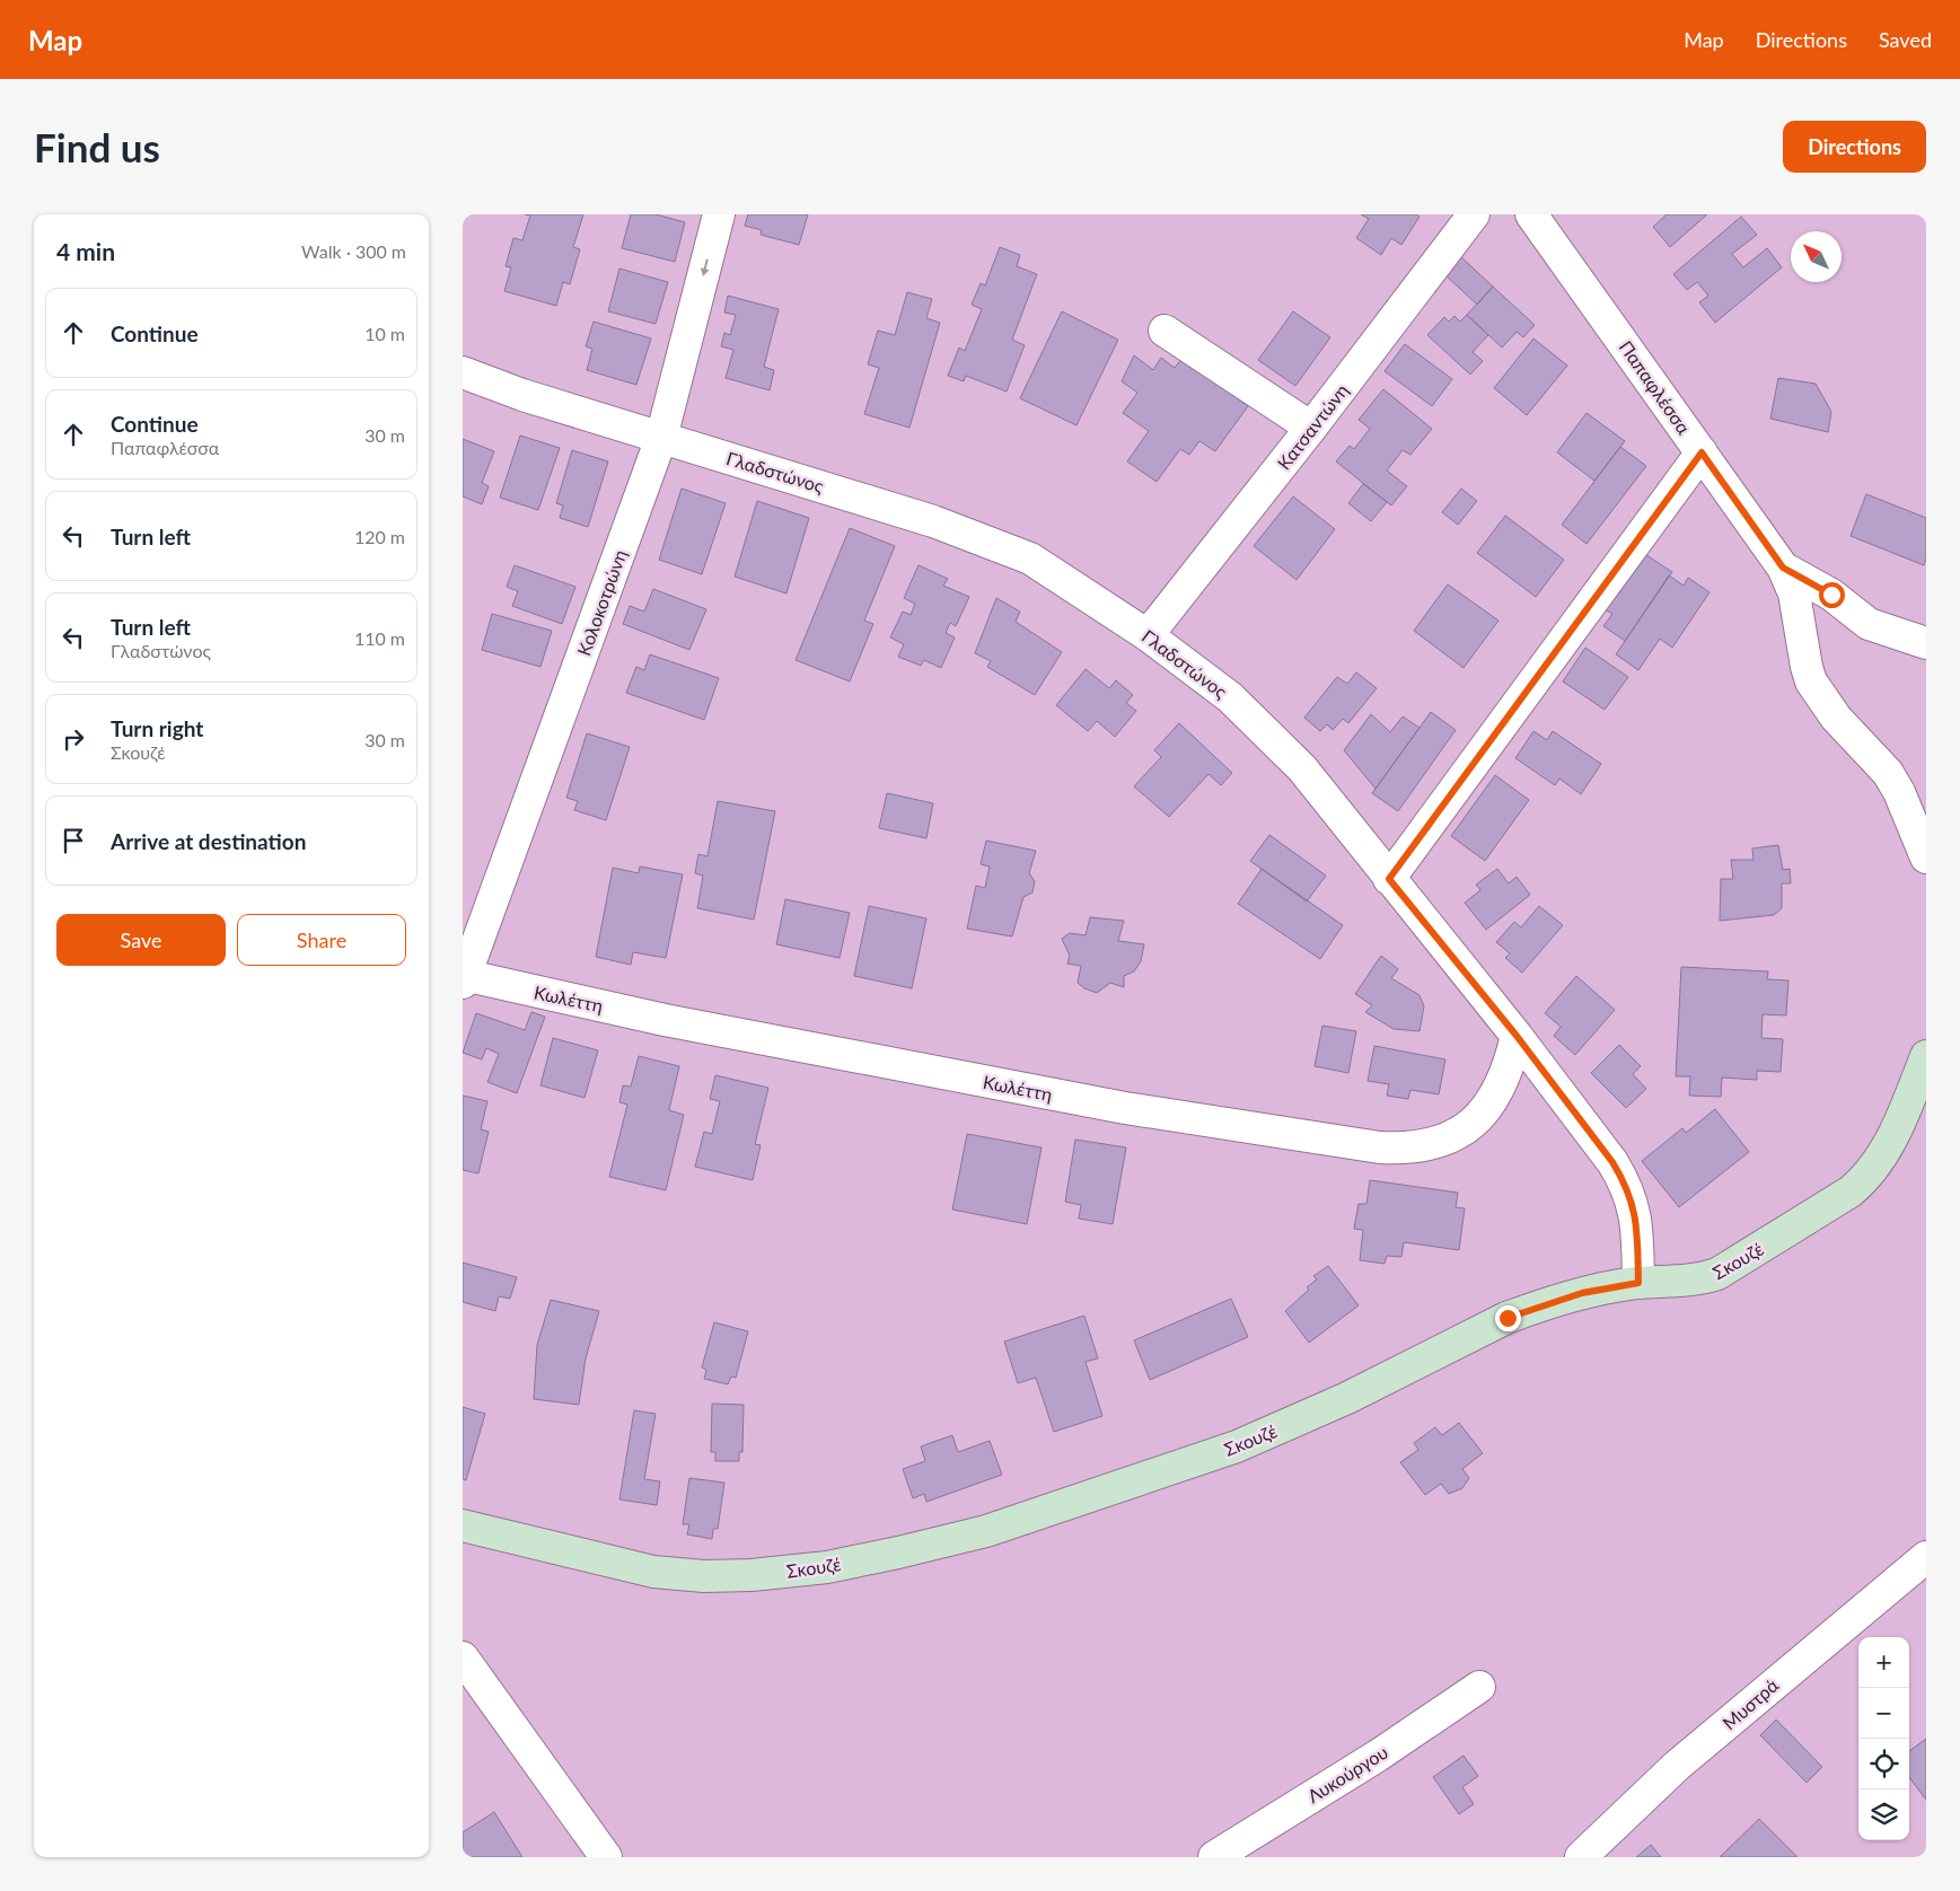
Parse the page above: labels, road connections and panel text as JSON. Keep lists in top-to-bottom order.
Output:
{
  "streets": {
    "street": [
      "Παπαφλέσσα",
      "Κατσαντώνη",
      "Γλαδστώνος",
      "Κολοκοτρώνη",
      "Κωλέττη",
      "Σκουζέ",
      "Μυστρά",
      "Λυκούργου"
    ]
  },
  "crossings": [
    ["Κατσαντώνη", "Γλαδστώνος"],
    ["Γλαδστώνος", "Κολοκοτρώνη"],
    ["Γλαδστώνος", "Κωλέττη"],
    ["Γλαδστώνος", "Σκουζέ"],
    ["Κολοκοτρώνη", "Κωλέττη"]
  ],
  "north": "top left",
  "page": {
    "header": "Map",
    "nav": ["Map", "Directions", "Saved"],
    "buttons": [
      "Directions",
      ["Save", "Share"]
    ],
    "title": "Find us",
    "heading": ["4 min", "Walk · 300 m"],
    "list": [
      ["Continue", "10 m"],
      ["Continue", "Παπαφλέσσα", "30 m"],
      ["Turn left", "120 m"],
      ["Turn left", "Γλαδστώνος", "110 m"],
      ["Turn right", "Σκουζέ", "30 m"],
      "Arrive at destination"
    ],
    "map_buttons": ["+", "−"]
  }
}
